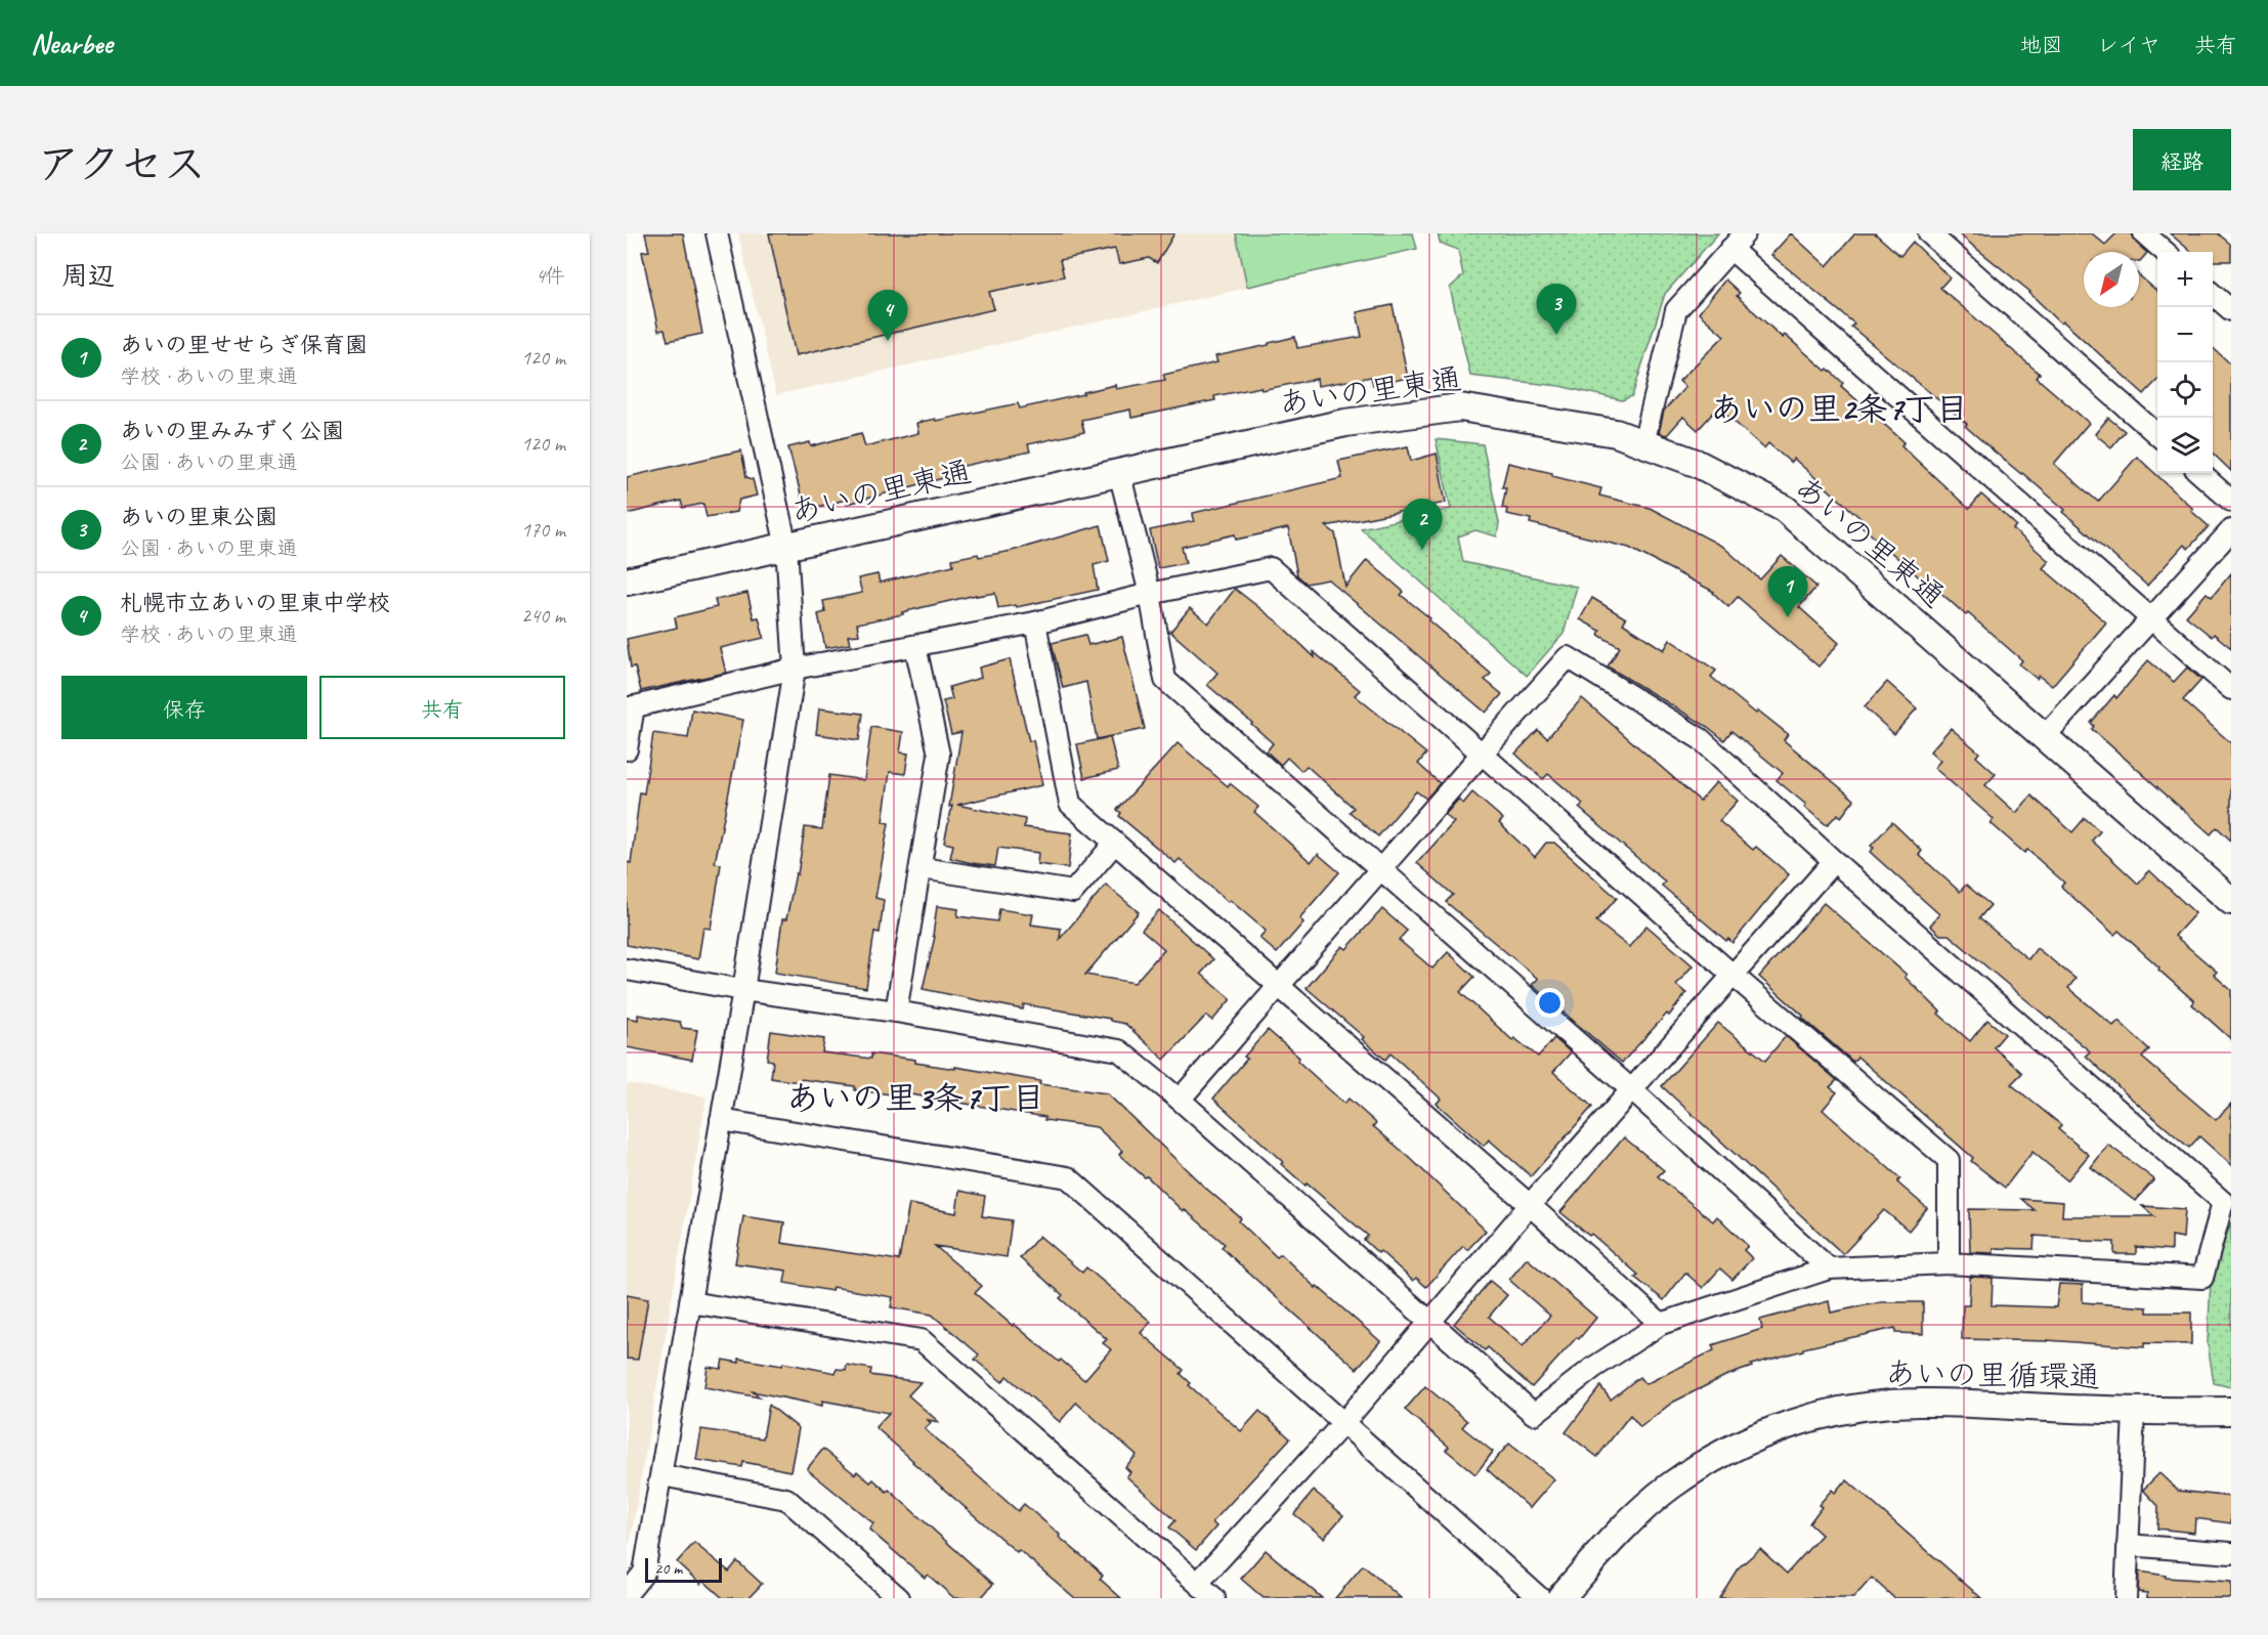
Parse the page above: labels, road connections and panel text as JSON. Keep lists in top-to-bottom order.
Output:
{
  "streets": {
    "street": ["あいの里東通", "あいの里循環通"]
  },
  "districts": ["あいの里2条7丁目", "あいの里3条7丁目"],
  "scale_bar": "20 m",
  "north": "bottom left",
  "page": {
    "header": "Nearbee",
    "nav": ["地図", "レイヤ", "共有"],
    "title": "アクセス",
    "buttons": [
      "経路",
      ["保存", "共有"]
    ],
    "heading": ["周辺", "4件"],
    "map_buttons": ["+", "−"],
    "pins": [
      "3",
      "4",
      "2",
      "1"
    ],
    "list": [
      {
        "mark": "1",
        "name": "あいの里せせらぎ保育園",
        "note": "学校 · あいの里東通",
        "value": "120 m"
      },
      {
        "mark": "2",
        "name": "あいの里みみずく公園",
        "note": "公園 · あいの里東通",
        "value": "120 m"
      },
      {
        "mark": "3",
        "name": "あいの里東公園",
        "note": "公園 · あいの里東通",
        "value": "170 m"
      },
      {
        "mark": "4",
        "name": "札幌市立あいの里東中学校",
        "note": "学校 · あいの里東通",
        "value": "240 m"
      }
    ],
    "scale": "20 m"
  }
}
